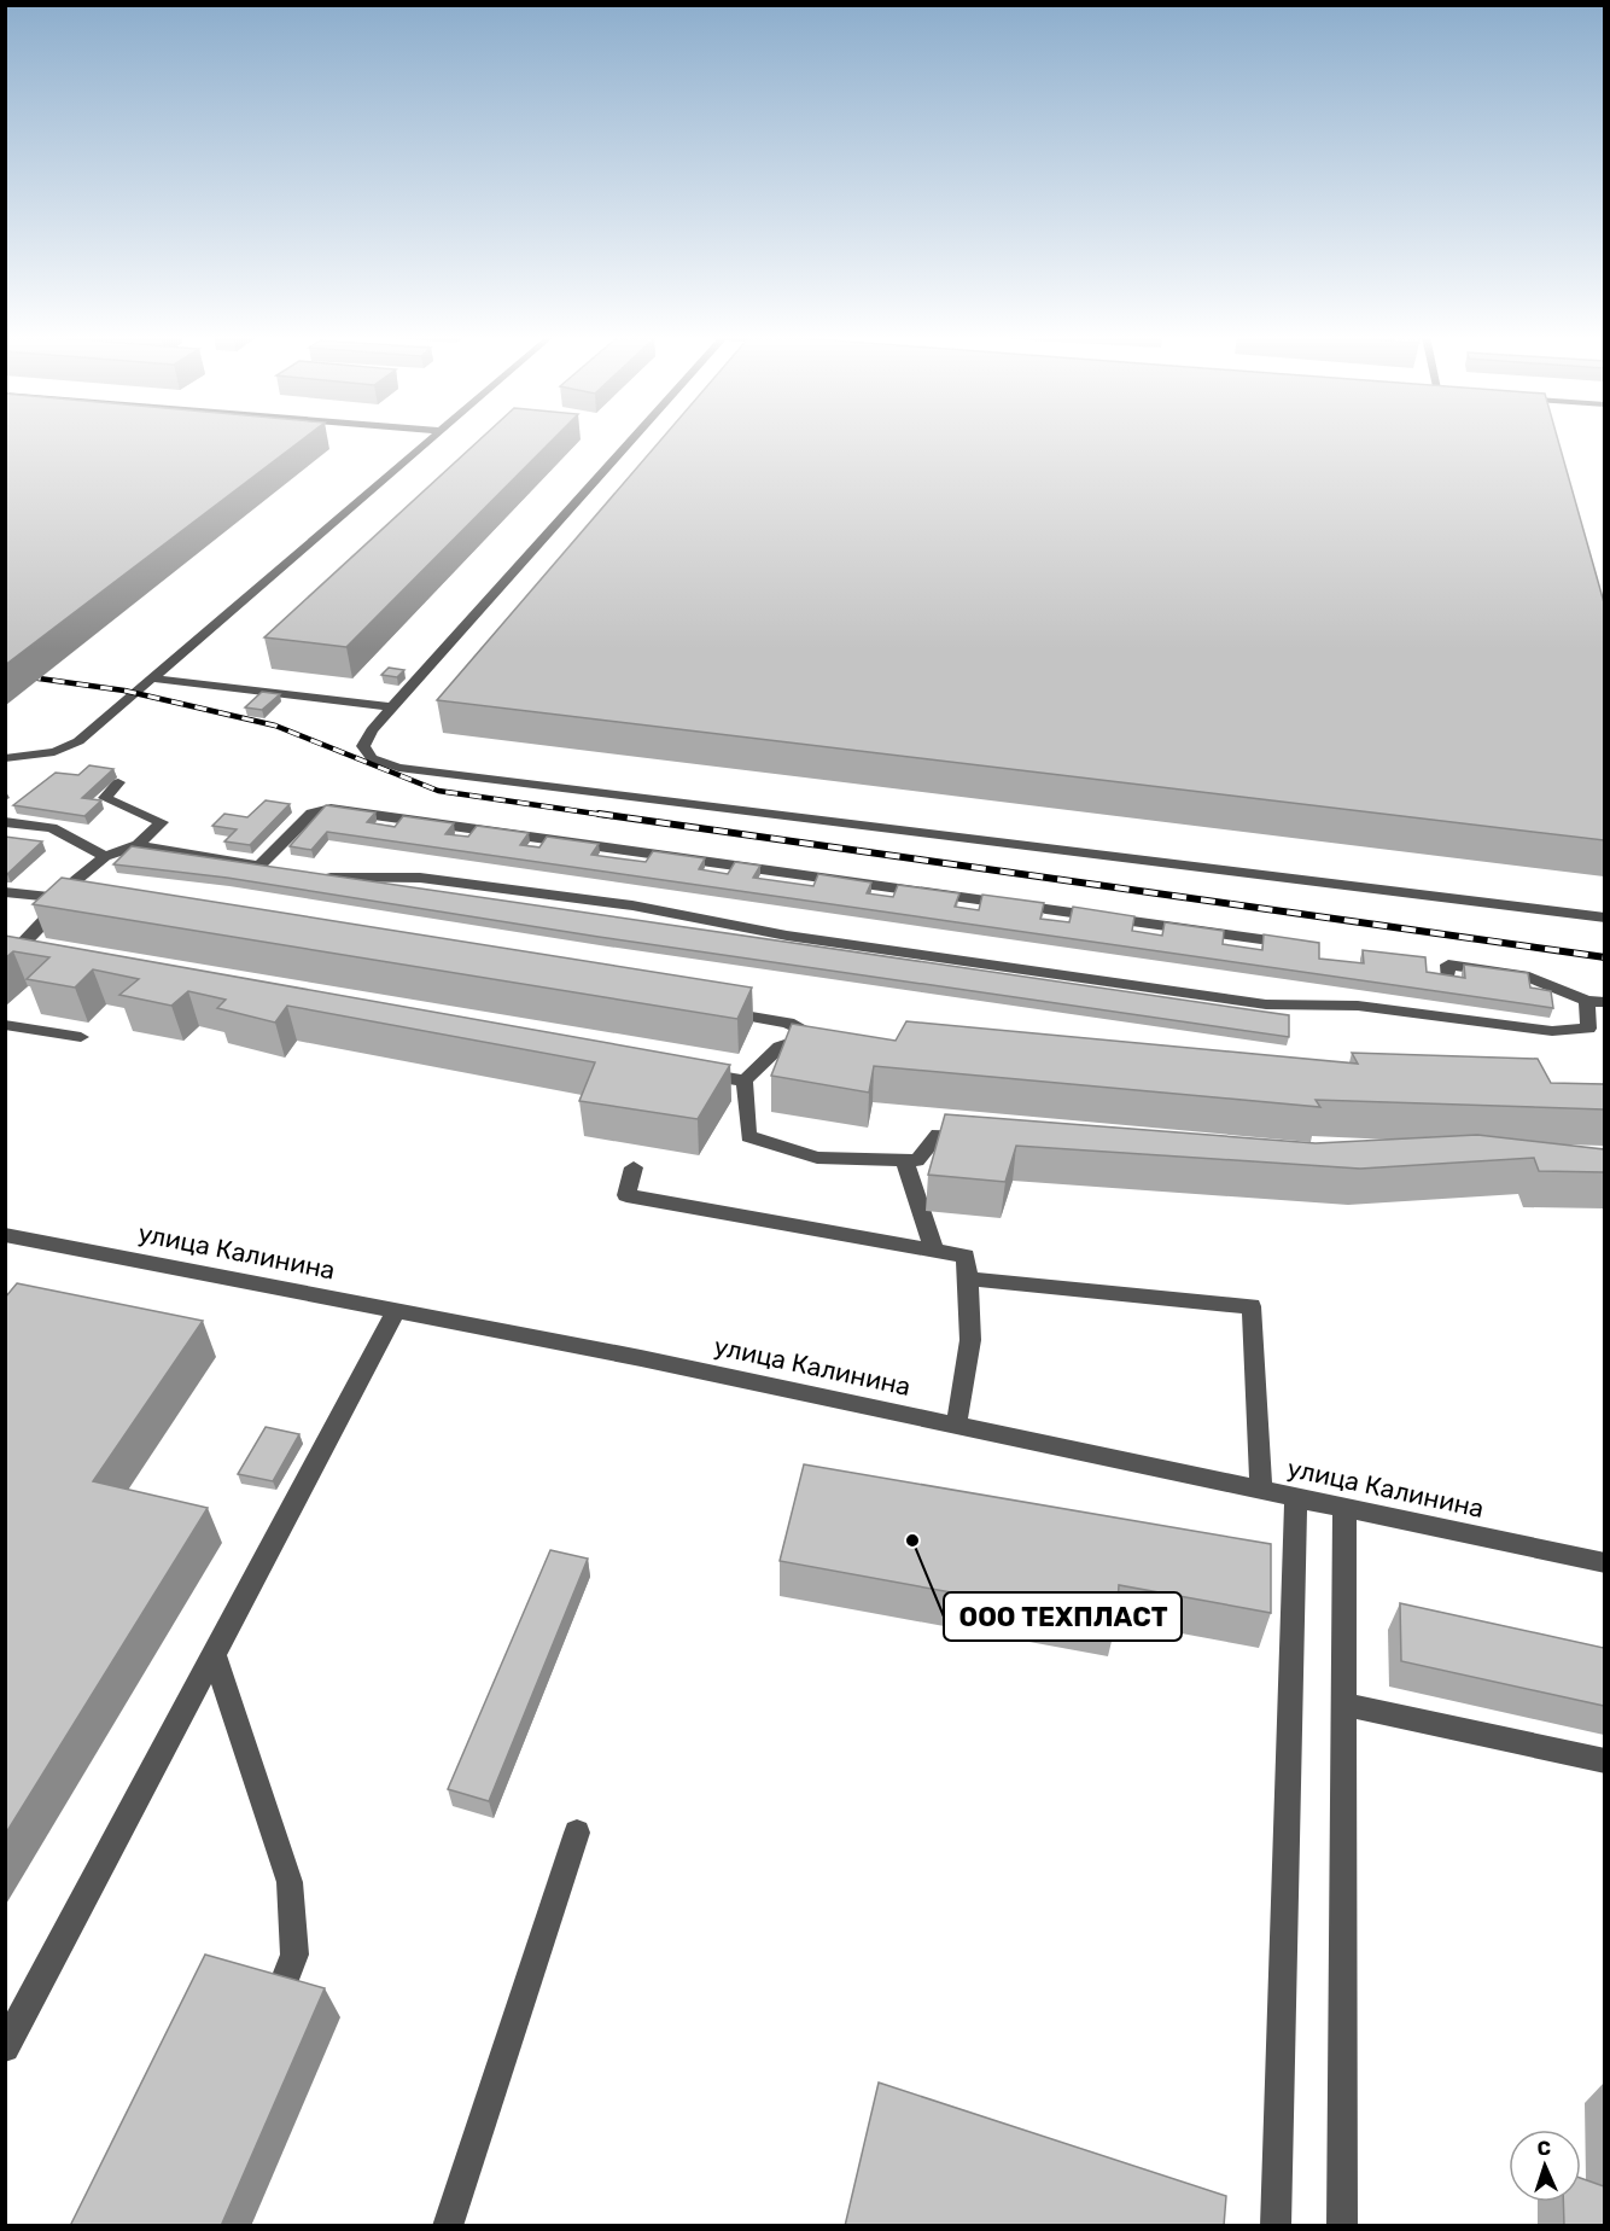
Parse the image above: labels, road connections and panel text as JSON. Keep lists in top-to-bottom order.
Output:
{
  "streets": {
    "street": ["улица Калинина"]
  },
  "places": ["ООО ТЕХПЛАСТ"],
  "north": "top"
}
